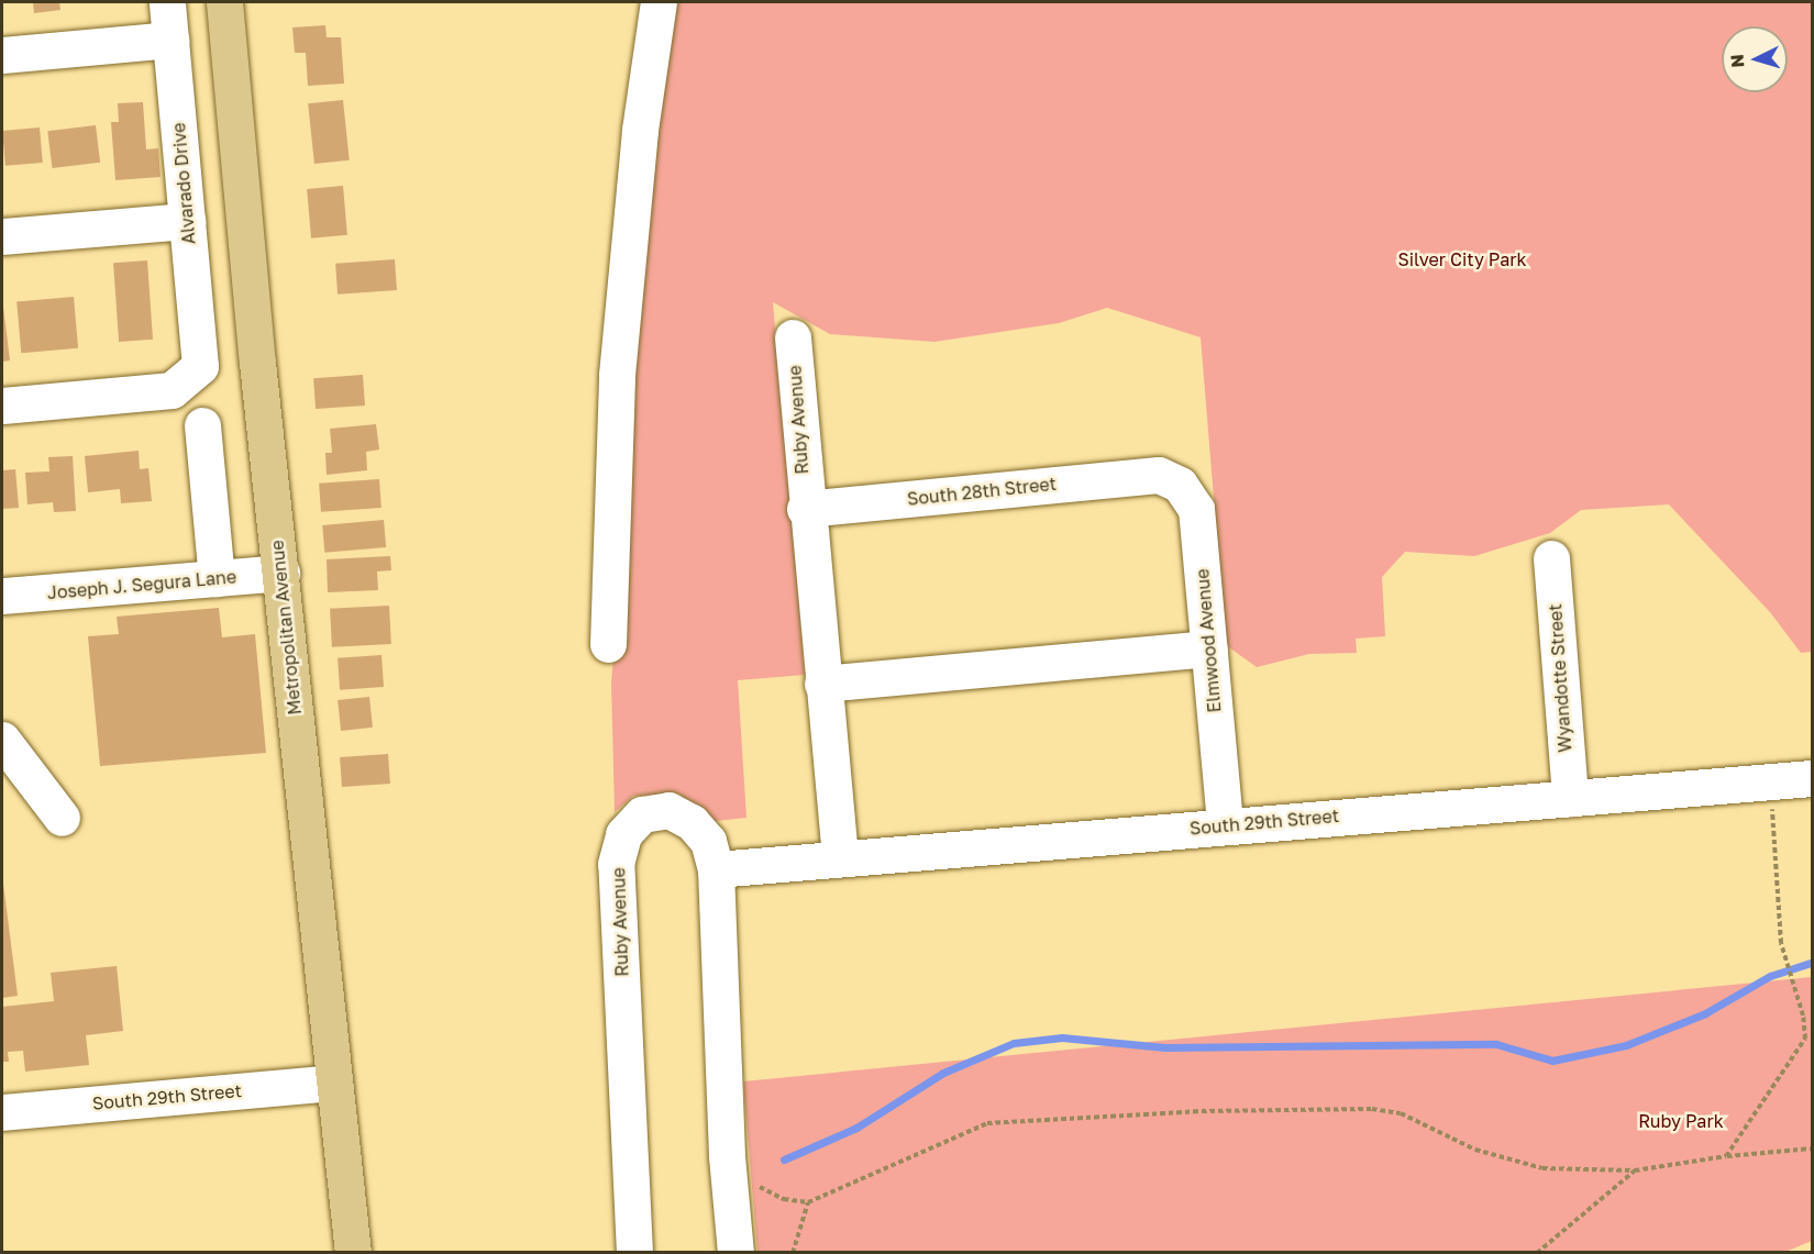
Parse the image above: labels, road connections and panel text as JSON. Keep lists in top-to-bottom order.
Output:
{
  "streets": {
    "main road": ["Metropolitan Avenue"],
    "street": [
      "Alvarado Drive",
      "Ruby Avenue",
      "South 28th Street",
      "Joseph J. Segura Lane",
      "Elmwood Avenue",
      "Wyandotte Street",
      "South 29th Street"
    ]
  },
  "crossings": [
    ["Ruby Avenue", "South 28th Street"],
    ["Ruby Avenue", "South 29th Street"],
    ["South 28th Street", "Elmwood Avenue"],
    ["Joseph J. Segura Lane", "Metropolitan Avenue"],
    ["Metropolitan Avenue", "South 29th Street"],
    ["Elmwood Avenue", "South 29th Street"],
    ["Wyandotte Street", "South 29th Street"]
  ],
  "parks": ["Silver City Park", "Ruby Park"],
  "north": "left"
}
